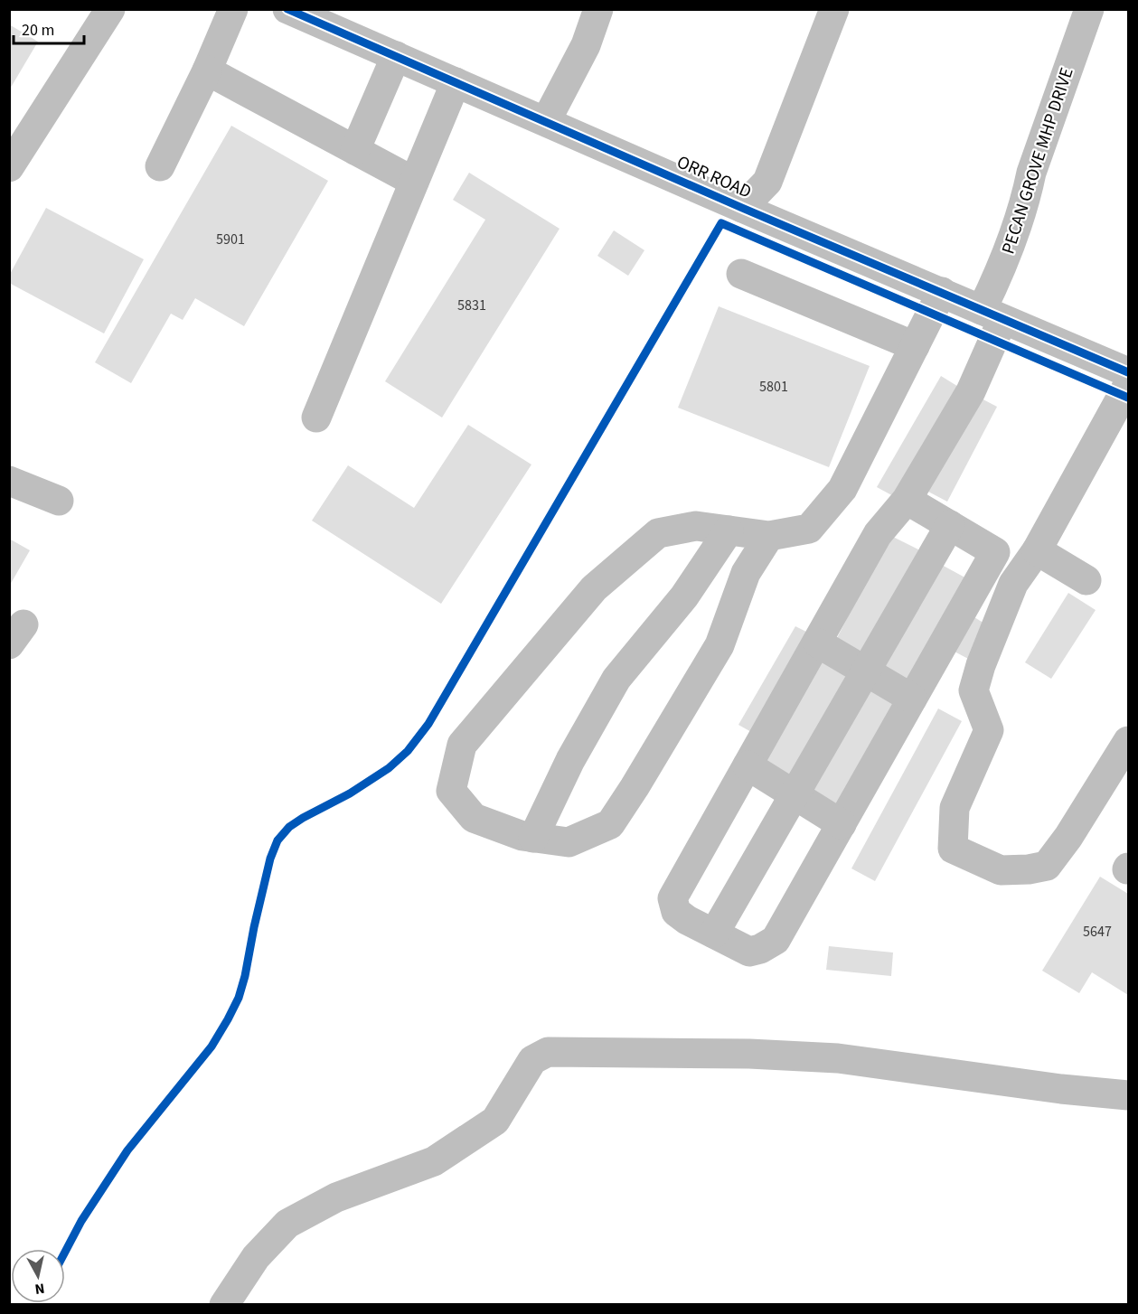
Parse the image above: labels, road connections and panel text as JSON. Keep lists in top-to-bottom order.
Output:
{
  "streets": {
    "street": ["PECAN GROVE MHP DRIVE", "ORR ROAD"]
  },
  "crossings": [
    ["PECAN GROVE MHP DRIVE", "ORR ROAD"]
  ],
  "house_numbers": [
    "5901",
    "5831",
    "5801",
    "5647"
  ],
  "scale_bar": "20 m",
  "north": "bottom"
}
